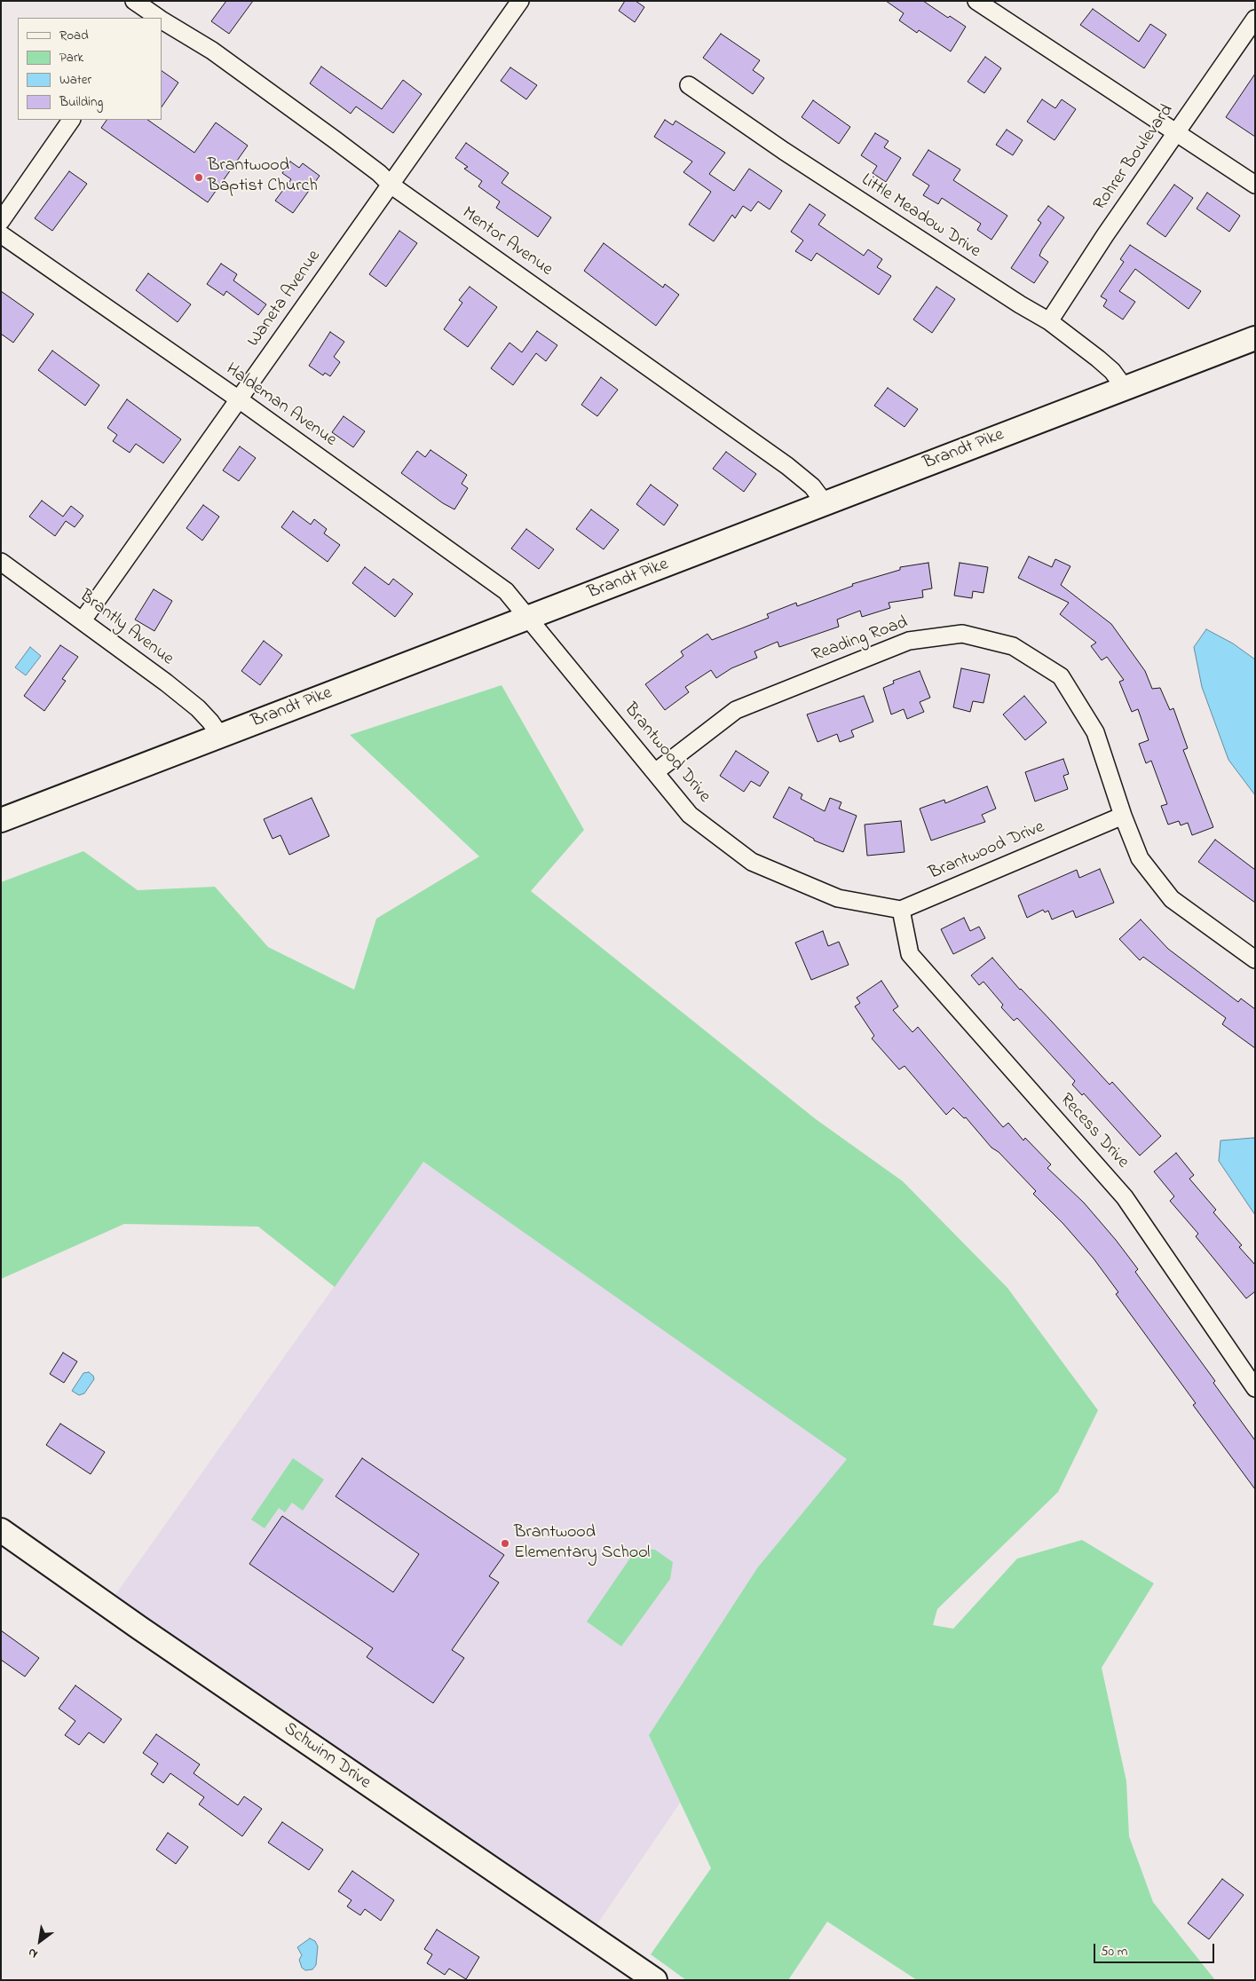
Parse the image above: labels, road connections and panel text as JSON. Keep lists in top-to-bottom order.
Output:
{
  "streets": {
    "main road": ["Brandt Pike", "Schwinn Drive"],
    "street": [
      "Rohrer Boulevard",
      "Little Meadow Drive",
      "Mentor Avenue",
      "Waneta Avenue",
      "Haldeman Avenue",
      "Brantly Avenue",
      "Reading Road",
      "Brantwood Drive",
      "Recess Drive"
    ]
  },
  "crossings": [
    ["Rohrer Boulevard", "Little Meadow Drive"],
    ["Little Meadow Drive", "Brandt Pike"],
    ["Mentor Avenue", "Waneta Avenue"],
    ["Mentor Avenue", "Brandt Pike"],
    ["Waneta Avenue", "Haldeman Avenue"],
    ["Waneta Avenue", "Brantly Avenue"],
    ["Haldeman Avenue", "Brandt Pike"],
    ["Haldeman Avenue", "Brantwood Drive"],
    ["Brandt Pike", "Brantly Avenue"],
    ["Brandt Pike", "Brantwood Drive"],
    ["Reading Road", "Brantwood Drive"],
    ["Brantwood Drive", "Recess Drive"]
  ],
  "places": ["Brantwood Baptist Church", "Brantwood Elementary School"],
  "legend": [
    "Road",
    "Park",
    "Water",
    "Building"
  ],
  "scale_bar": "50 m",
  "north": "bottom left"
}
